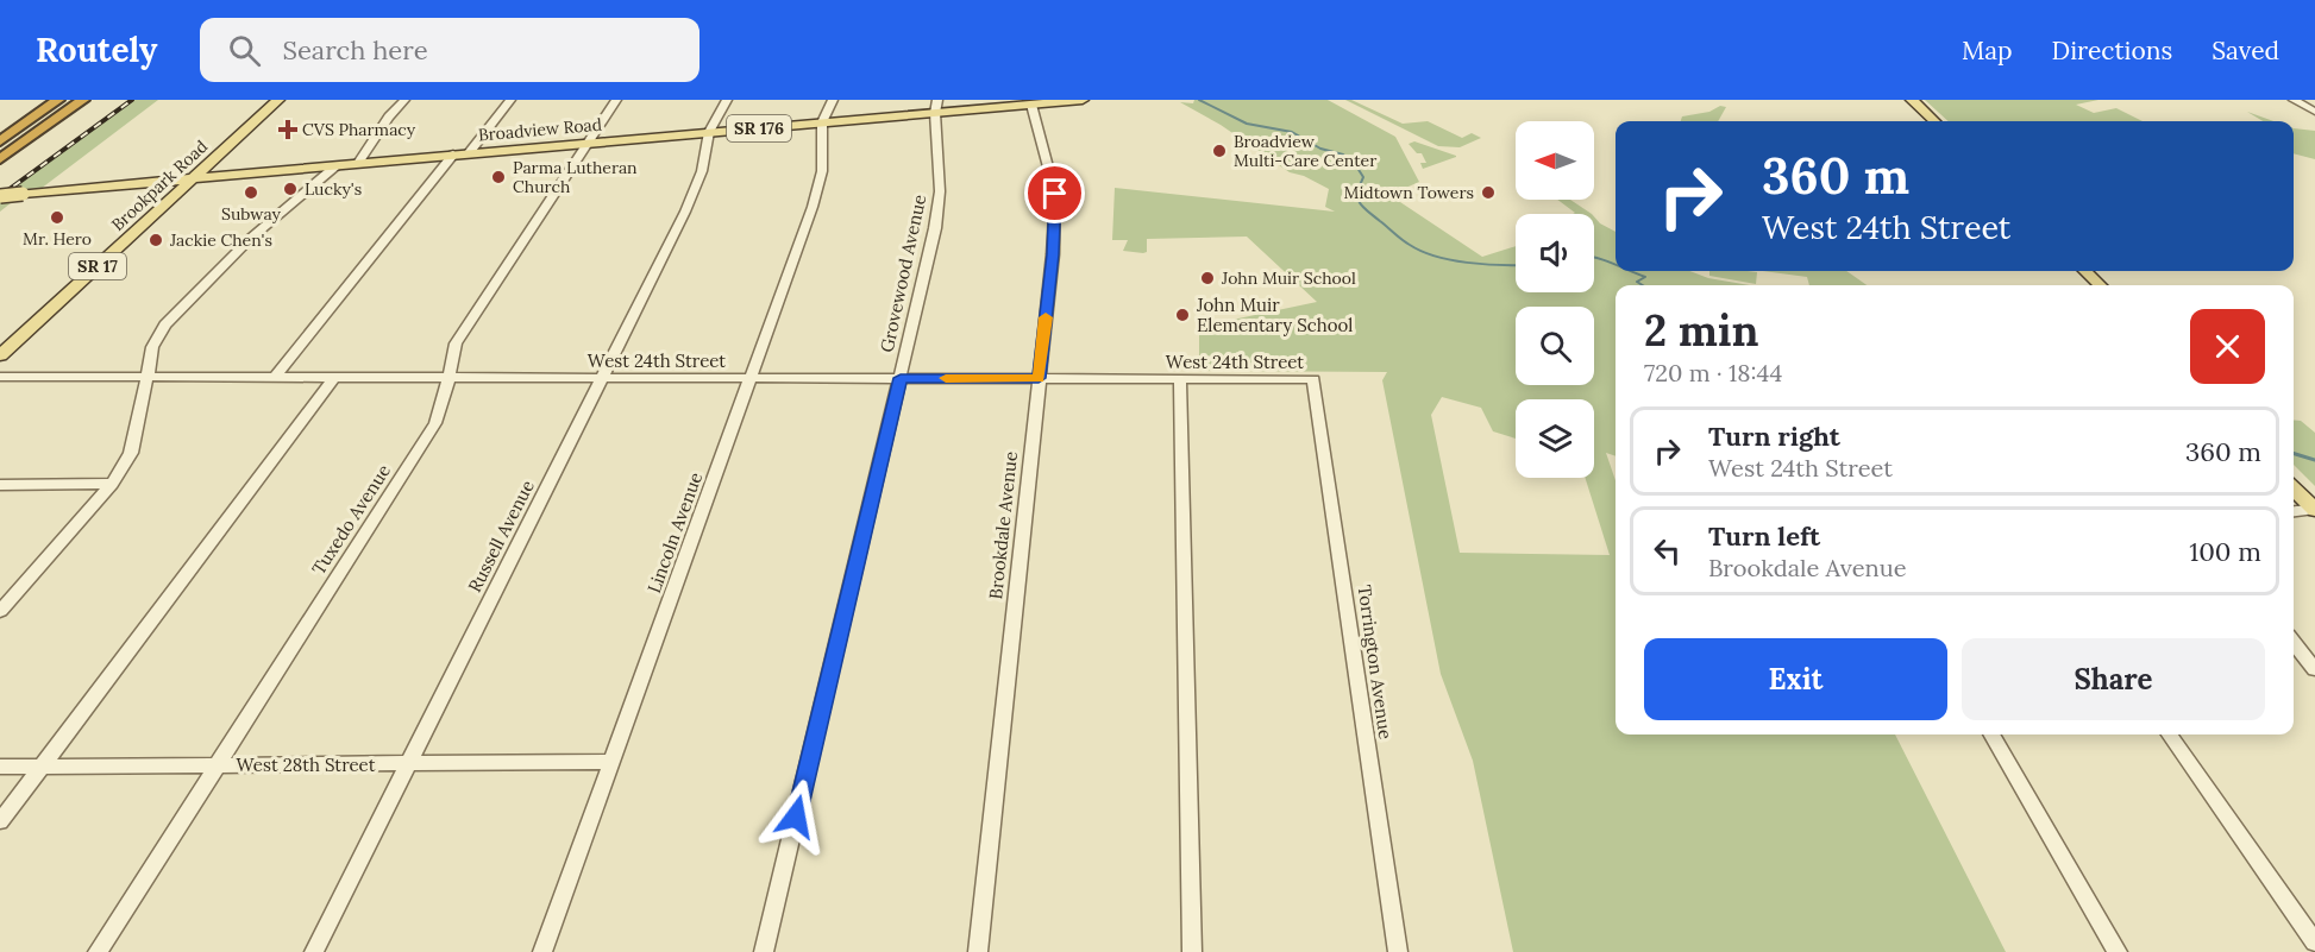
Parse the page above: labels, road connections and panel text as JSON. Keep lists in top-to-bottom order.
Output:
{
  "streets": {
    "main road": [
      "SR 176",
      "Broadview Road",
      "Brookpark Road",
      "SR 17"
    ],
    "street": [
      "Grovewood Avenue",
      "West 24th Street",
      "Tuxedo Avenue",
      "Brookdale Avenue",
      "Lincoln Avenue",
      "Russell Avenue",
      "Torrington Avenue",
      "West 28th Street"
    ]
  },
  "crossings": [
    ["Broadview Road", "Brookpark Road"],
    ["Broadview Road", "Grovewood Avenue"],
    ["Broadview Road", "Tuxedo Avenue"],
    ["Broadview Road", "Brookdale Avenue"],
    ["Broadview Road", "Lincoln Avenue"],
    ["Broadview Road", "Russell Avenue"],
    ["Grovewood Avenue", "West 24th Street"],
    ["West 24th Street", "Tuxedo Avenue"],
    ["West 24th Street", "Brookdale Avenue"],
    ["West 24th Street", "Lincoln Avenue"],
    ["West 24th Street", "Russell Avenue"],
    ["West 24th Street", "Torrington Avenue"],
    ["Tuxedo Avenue", "West 28th Street"],
    ["Lincoln Avenue", "West 28th Street"],
    ["Russell Avenue", "West 28th Street"]
  ],
  "places": {
    "health": ["CVS Pharmacy"],
    "other": [
      "Broadview Multi-Care Center",
      "Parma Lutheran Church",
      "Lucky's",
      "Subway",
      "Midtown Towers",
      "Mr. Hero",
      "Jackie Chen's",
      "John Muir School",
      "John Muir Elementary School"
    ]
  },
  "north": "left",
  "page": {
    "header": "Routely",
    "search": "Search here",
    "nav": ["Map", "Directions", "Saved"],
    "turn": ["360 m", "West 24th Street"],
    "heading": ["2 min", "720 m · 18:44"],
    "list": [
      {
        "name": "Turn right",
        "note": "West 24th Street",
        "value": "360 m"
      },
      {
        "name": "Turn left",
        "note": "Brookdale Avenue",
        "value": "100 m"
      }
    ],
    "buttons": ["Exit", "Share"]
  }
}
